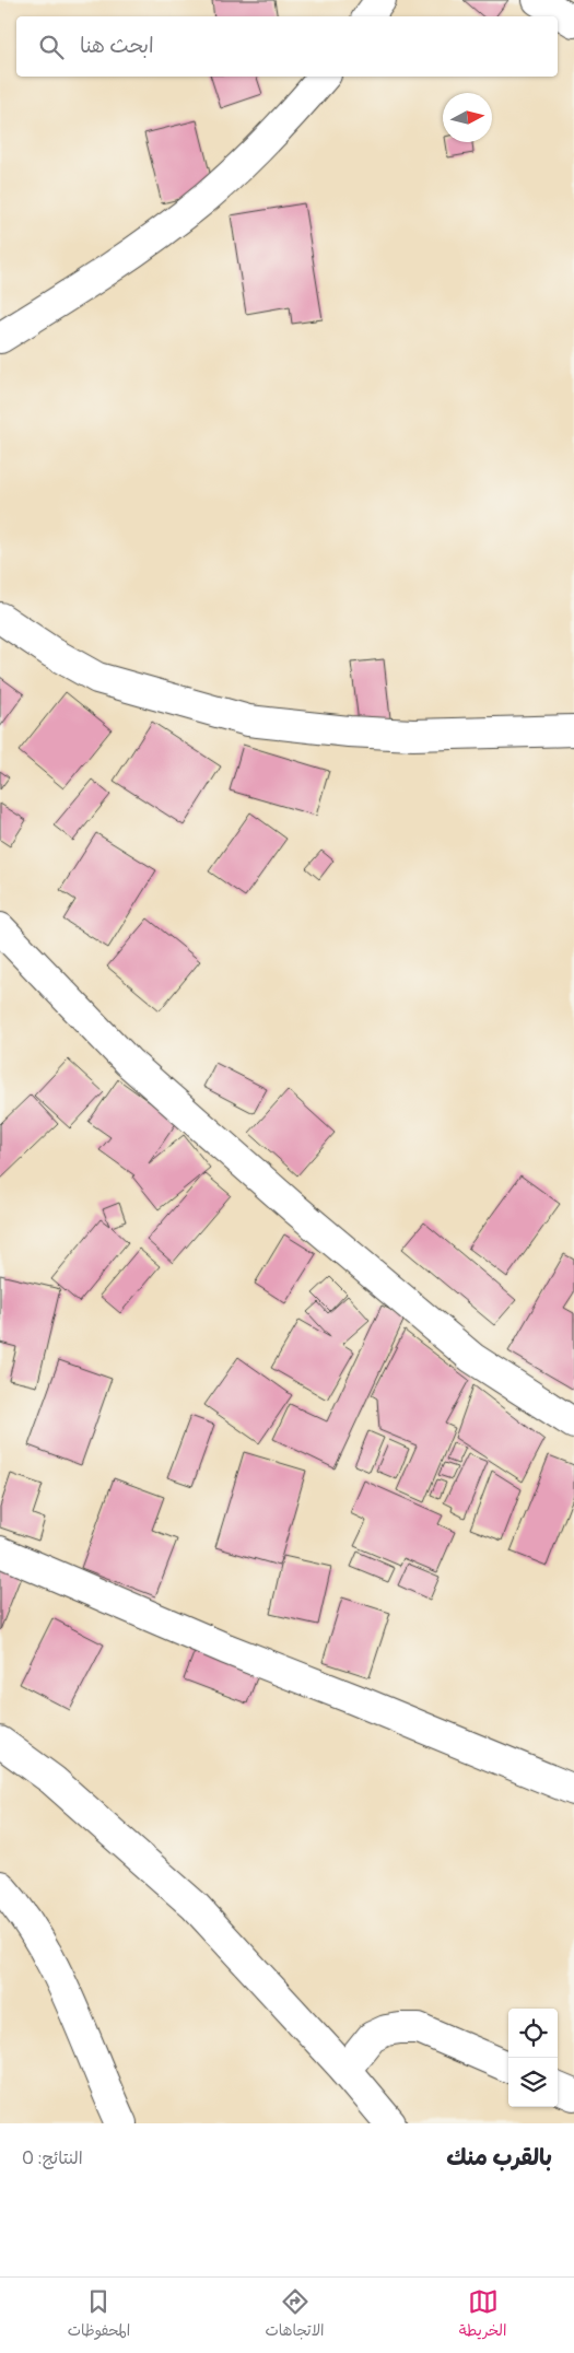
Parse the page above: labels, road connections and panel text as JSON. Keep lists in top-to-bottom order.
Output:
{
  "north": "right",
  "page": {
    "search": "ابحث هنا",
    "heading": ["بالقرب منك", "النتائج: 0"],
    "nav": ["الخريطة", "الاتجاهات", "المحفوظات"]
  }
}
